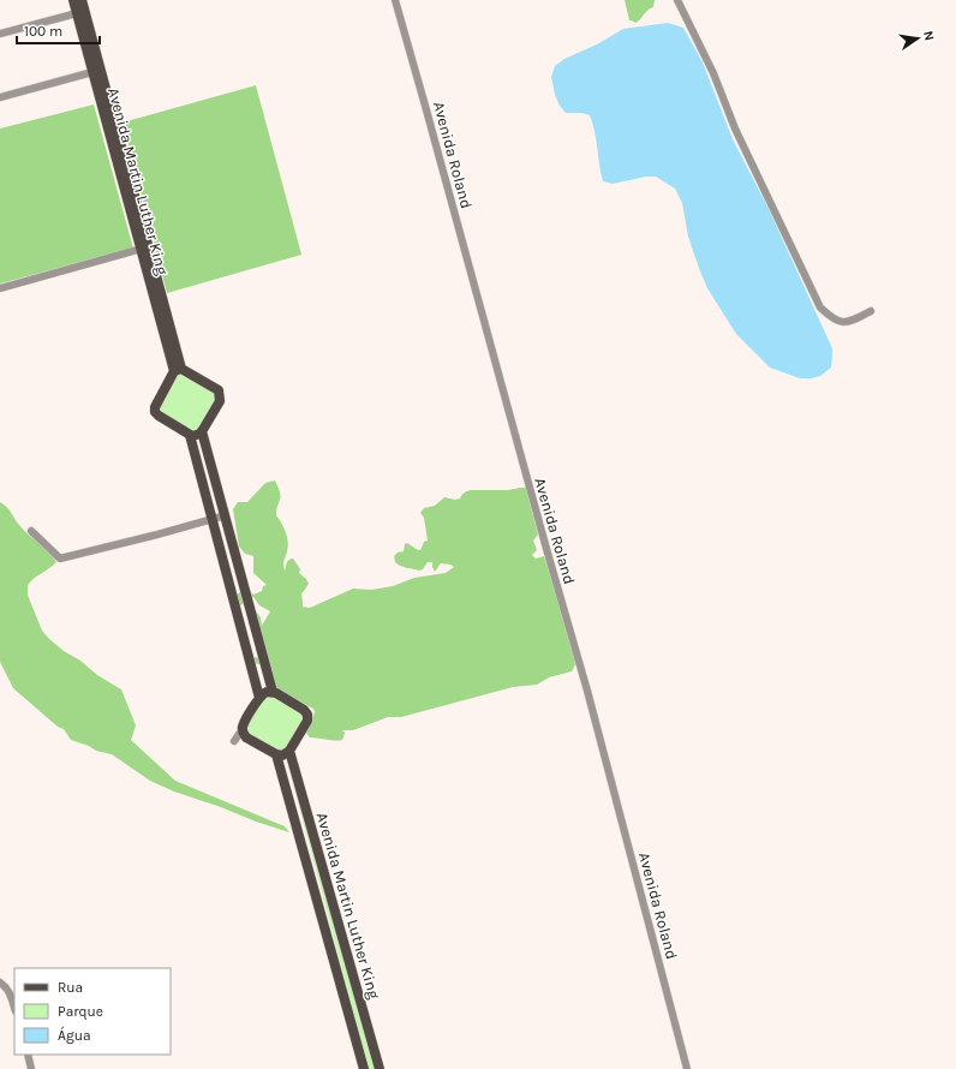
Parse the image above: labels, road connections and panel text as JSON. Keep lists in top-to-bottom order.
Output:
{
  "streets": {
    "main road": ["Avenida Martin Luther King"],
    "street": ["Avenida Roland"]
  },
  "legend": ["Rua", "Parque", "Água"],
  "scale_bar": "100 m",
  "north": "right"
}
